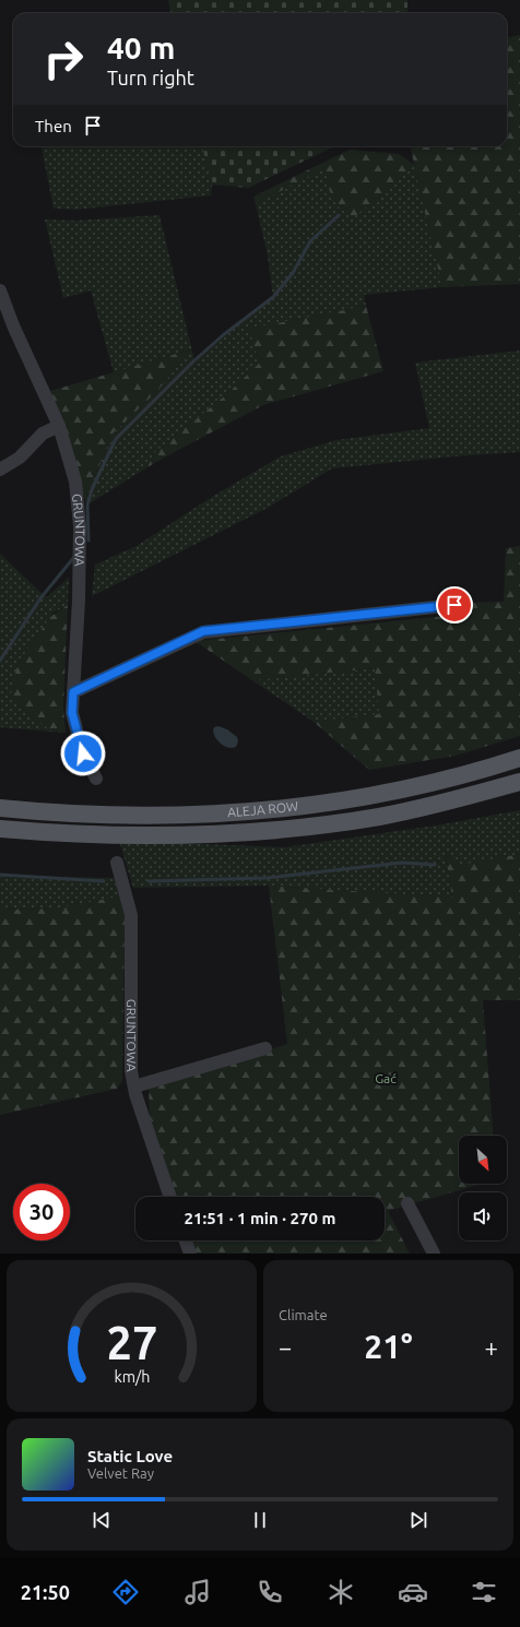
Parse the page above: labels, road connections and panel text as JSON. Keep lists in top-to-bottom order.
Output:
{
  "streets": {
    "main road": ["ALEJA ROW"],
    "street": ["GRUNTOWA"]
  },
  "parks": ["Gać"],
  "north": "bottom right",
  "page": {
    "turn": ["40 m", "Turn right"],
    "then": "Then",
    "limit": "30",
    "trip": "21:51 · 1 min · 270 m",
    "tile": "Climate",
    "heat": ["−", "21°", "+"],
    "song": ["Static Love", "Velvet Ray"],
    "tabs": "21:50",
    "gauge": ["27", "km/h"]
  }
}
